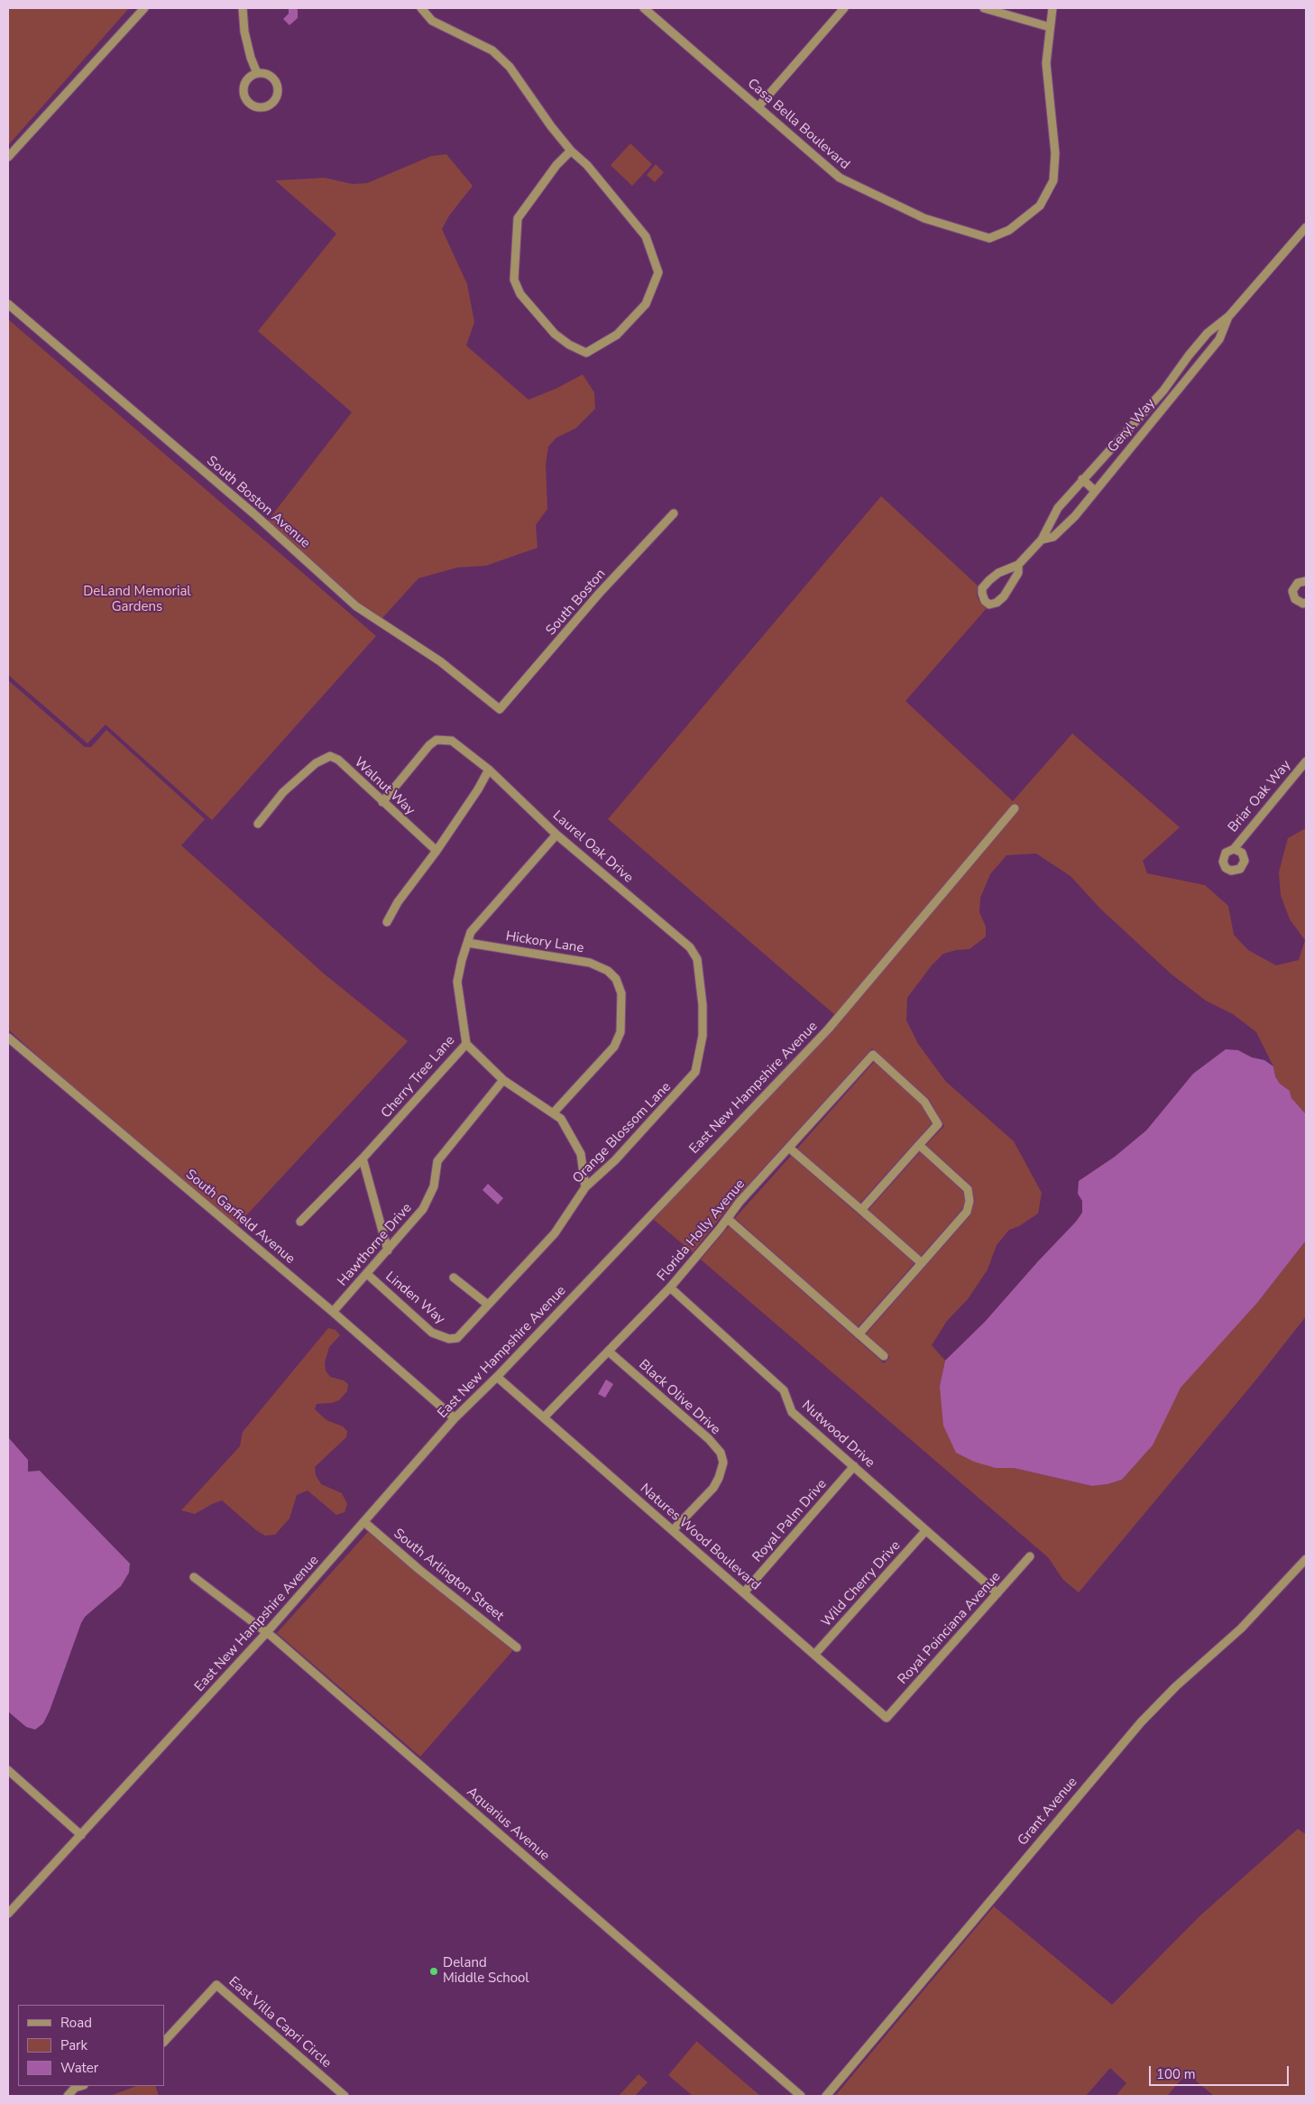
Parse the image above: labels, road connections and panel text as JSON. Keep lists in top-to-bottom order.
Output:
{
  "streets": {
    "street": [
      "Casa Bella Boulevard",
      "Geryl Way",
      "South Boston Avenue",
      "South Boston",
      "Walnut Way",
      "Briar Oak Way",
      "Laurel Oak Drive",
      "Hickory Lane",
      "Cherry Tree Lane",
      "East New Hampshire Avenue",
      "Orange Blossom Lane",
      "South Garfield Avenue",
      "Florida Holly Avenue",
      "Hawthorne Drive",
      "Linden Way",
      "Black Olive Drive",
      "Nutwood Drive",
      "Royal Palm Drive",
      "Natures Wood Boulevard",
      "South Arlington Street",
      "Wild Cherry Drive",
      "Royal Poinciana Avenue",
      "Grant Avenue",
      "Aquarius Avenue",
      "East Villa Capri Circle"
    ]
  },
  "crossings": [
    ["South Boston Avenue", "South Boston"],
    ["Walnut Way", "Laurel Oak Drive"],
    ["Laurel Oak Drive", "Cherry Tree Lane"],
    ["Laurel Oak Drive", "Orange Blossom Lane"],
    ["Hickory Lane", "Cherry Tree Lane"],
    ["East New Hampshire Avenue", "South Garfield Avenue"],
    ["East New Hampshire Avenue", "Natures Wood Boulevard"],
    ["East New Hampshire Avenue", "South Arlington Street"],
    ["East New Hampshire Avenue", "Aquarius Avenue"],
    ["Orange Blossom Lane", "Linden Way"],
    ["South Garfield Avenue", "Hawthorne Drive"],
    ["Florida Holly Avenue", "Black Olive Drive"],
    ["Florida Holly Avenue", "Nutwood Drive"],
    ["Florida Holly Avenue", "Natures Wood Boulevard"],
    ["Hawthorne Drive", "Linden Way"],
    ["Black Olive Drive", "Natures Wood Boulevard"],
    ["Nutwood Drive", "Royal Palm Drive"],
    ["Nutwood Drive", "Wild Cherry Drive"],
    ["Nutwood Drive", "Royal Poinciana Avenue"],
    ["Royal Palm Drive", "Natures Wood Boulevard"],
    ["Natures Wood Boulevard", "Wild Cherry Drive"],
    ["Natures Wood Boulevard", "Royal Poinciana Avenue"]
  ],
  "parks": ["DeLand Memorial Gardens"],
  "places": ["Deland Middle School"],
  "legend": ["Road", "Park", "Water"],
  "scale_bar": "100 m"
}
